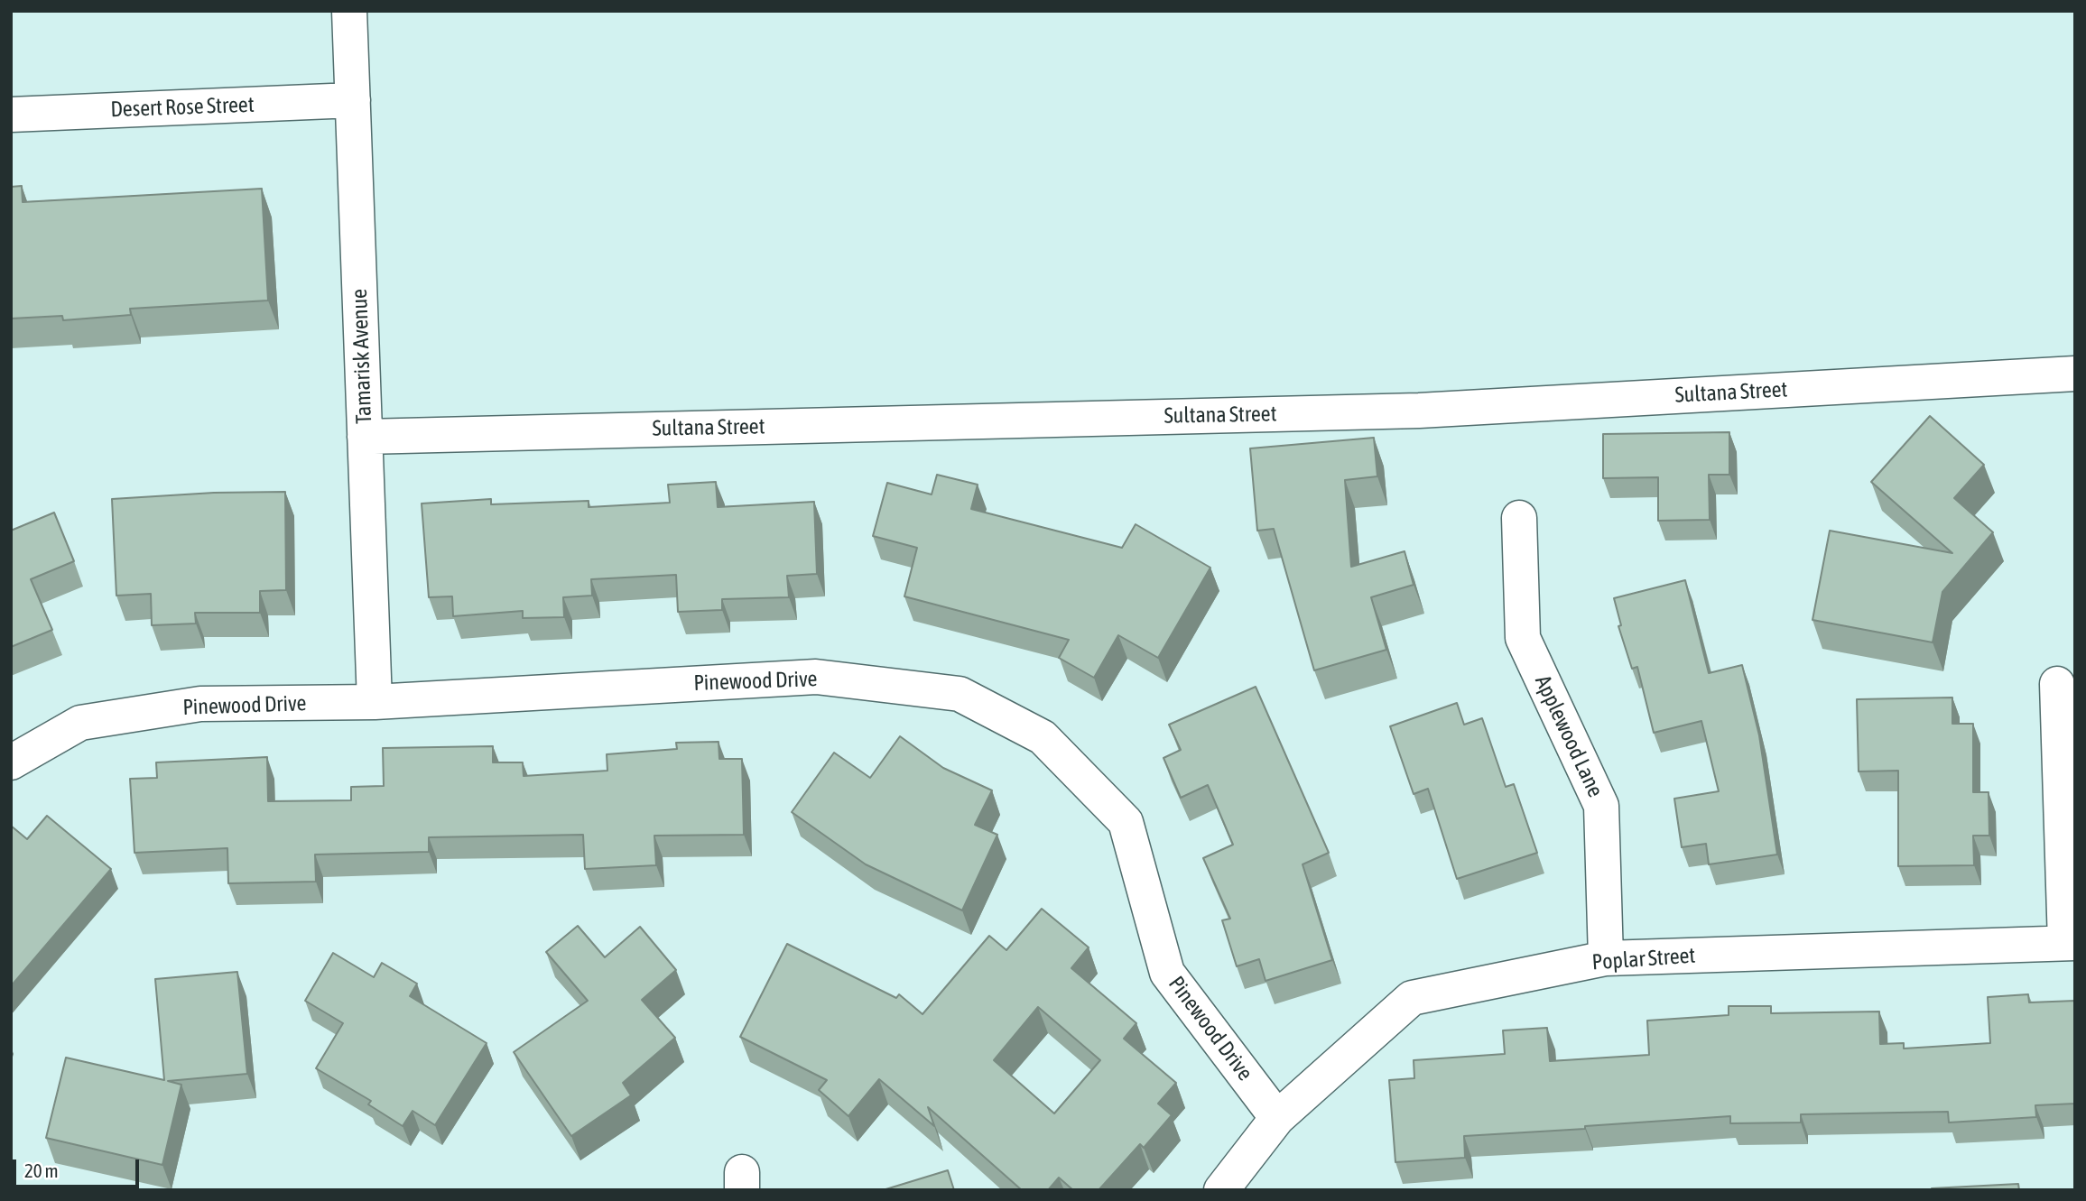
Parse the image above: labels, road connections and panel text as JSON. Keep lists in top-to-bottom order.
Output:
{
  "streets": {
    "street": [
      "Desert Rose Street",
      "Tamarisk Avenue",
      "Sultana Street",
      "Pinewood Drive",
      "Applewood Lane",
      "Poplar Street"
    ]
  },
  "crossings": [
    ["Desert Rose Street", "Tamarisk Avenue"],
    ["Tamarisk Avenue", "Sultana Street"],
    ["Tamarisk Avenue", "Pinewood Drive"],
    ["Pinewood Drive", "Poplar Street"],
    ["Applewood Lane", "Poplar Street"]
  ],
  "scale_bar": "20 m"
}
